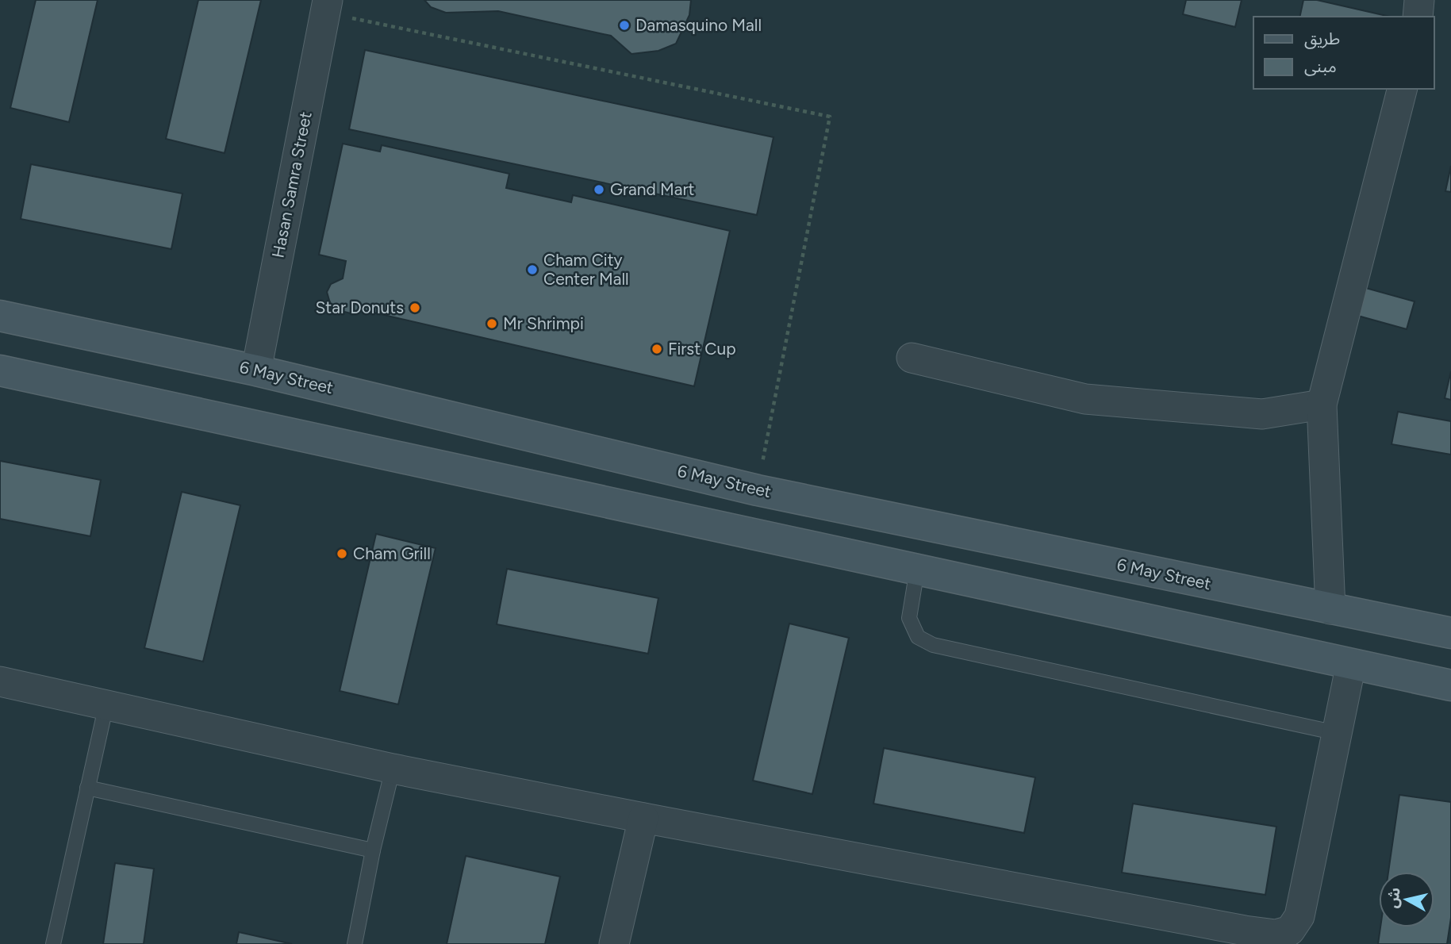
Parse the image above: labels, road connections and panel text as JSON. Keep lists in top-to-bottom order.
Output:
{
  "streets": {
    "main road": ["6 May Street"],
    "street": ["Hasan Samra Street"]
  },
  "crossings": [
    ["Hasan Samra Street", "6 May Street"]
  ],
  "places": [
    "Damasquino Mall",
    "Grand Mart",
    "Cham City Center Mall",
    "Star Donuts",
    "Mr Shrimpi",
    "First Cup",
    "Cham Grill"
  ],
  "legend": ["طريق", "مبنى"],
  "north": "left"
}
